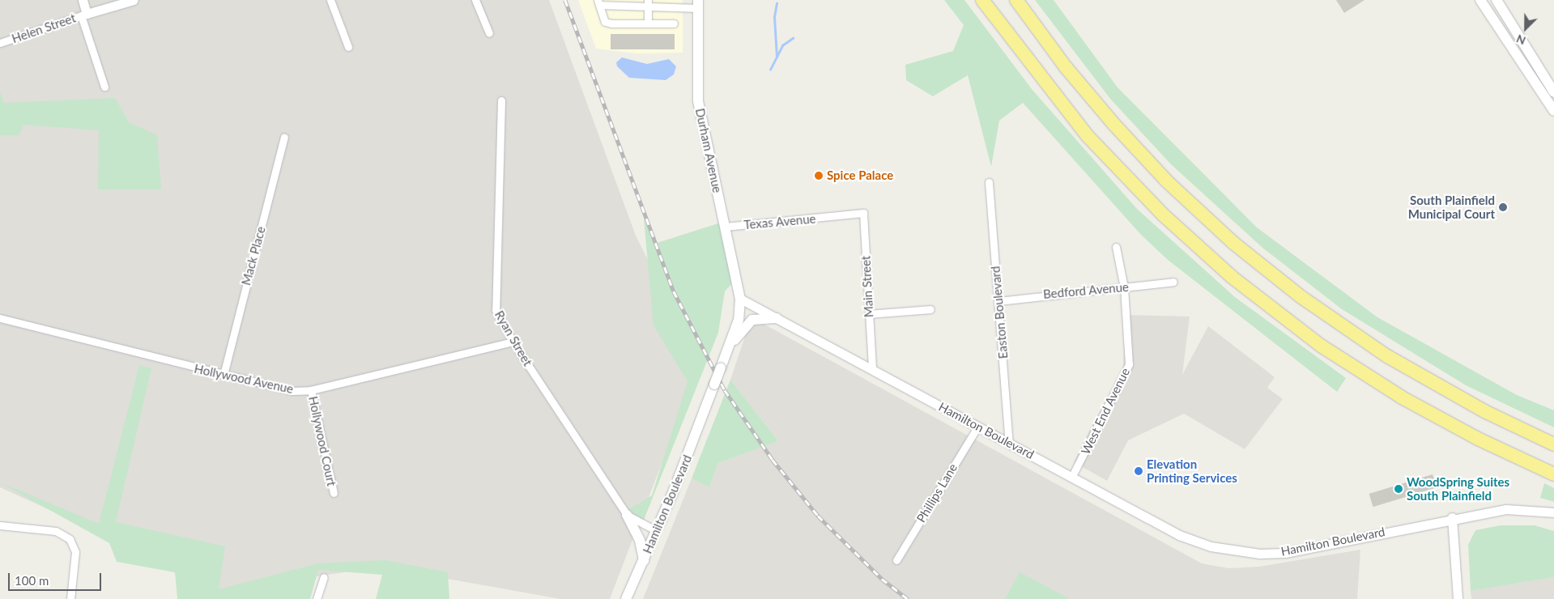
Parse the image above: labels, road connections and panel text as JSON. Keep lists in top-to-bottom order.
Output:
{
  "streets": {
    "main road": ["Durham Avenue", "Hamilton Boulevard"],
    "street": [
      "Helen Street",
      "Texas Avenue",
      "Mack Place",
      "Main Street",
      "Bedford Avenue",
      "Easton Boulevard",
      "Ryan Street",
      "Hollywood Avenue",
      "West End Avenue",
      "Hollywood Court",
      "Phillips Lane"
    ]
  },
  "crossings": [
    ["Durham Avenue", "Texas Avenue"],
    ["Durham Avenue", "Hamilton Boulevard"],
    ["Texas Avenue", "Main Street"],
    ["Mack Place", "Hollywood Avenue"],
    ["Main Street", "Hamilton Boulevard"],
    ["Bedford Avenue", "Easton Boulevard"],
    ["Bedford Avenue", "West End Avenue"],
    ["Easton Boulevard", "Hamilton Boulevard"],
    ["Ryan Street", "Hollywood Avenue"],
    ["Ryan Street", "Hamilton Boulevard"],
    ["Hollywood Avenue", "Hollywood Court"],
    ["West End Avenue", "Hamilton Boulevard"],
    ["Hamilton Boulevard", "Phillips Lane"]
  ],
  "places": [
    "Spice Palace",
    "South Plainfield Municipal Court",
    "Elevation Printing Services",
    "WoodSpring Suites South Plainfield"
  ],
  "scale_bar": "100 m",
  "north": "bottom left"
}
